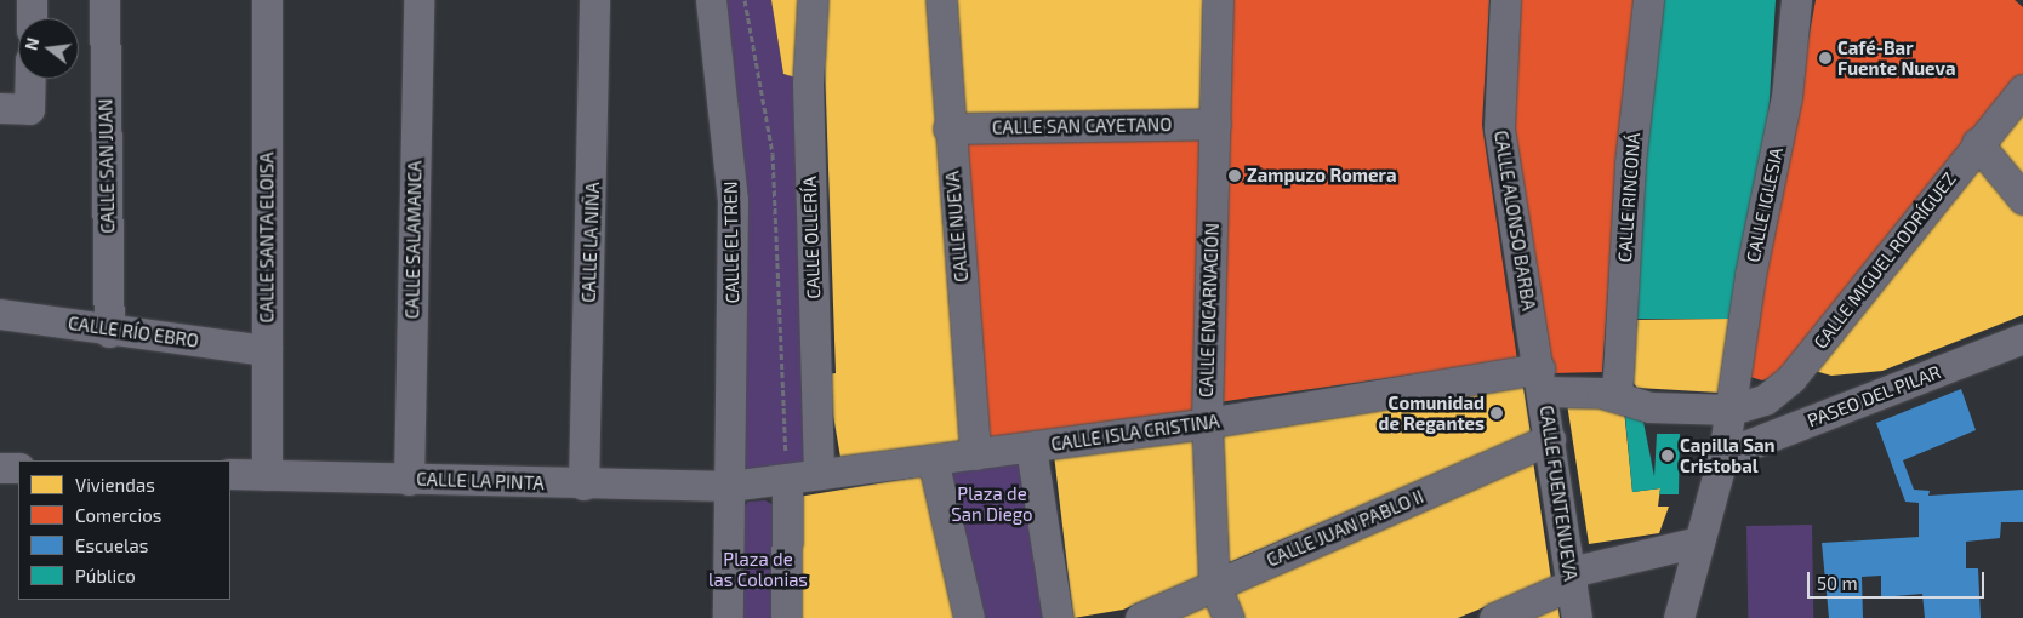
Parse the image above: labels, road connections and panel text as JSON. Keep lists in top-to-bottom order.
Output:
{
  "streets": {
    "street": [
      "CALLE SAN CAYETANO",
      "CALLE SAN JUAN",
      "CALLE RINCONÁ",
      "CALLE IGLESIA",
      "CALLE ALONSO BARBA",
      "CALLE NUEVA",
      "CALLE SANTA ELOISA",
      "CALLE OLLERÍA",
      "CALLE SALAMANCA",
      "CALLE LA NIÑA",
      "CALLE EL TREN",
      "CALLE MIGUEL RODRÍGUEZ",
      "CALLE ENCARNACIÓN",
      "CALLE RÍO EBRO",
      "PASEO DEL PILAR",
      "CALLE ISLA CRISTINA",
      "CALLE LA PINTA",
      "CALLE FUENTENUEVA",
      "CALLE JUAN PABLO II"
    ]
  },
  "crossings": [
    ["CALLE SAN CAYETANO", "CALLE NUEVA"],
    ["CALLE SAN CAYETANO", "CALLE ENCARNACIÓN"],
    ["CALLE SAN JUAN", "CALLE RÍO EBRO"],
    ["CALLE RINCONÁ", "CALLE MIGUEL RODRÍGUEZ"],
    ["CALLE RINCONÁ", "CALLE ISLA CRISTINA"],
    ["CALLE IGLESIA", "CALLE MIGUEL RODRÍGUEZ"],
    ["CALLE ALONSO BARBA", "CALLE ISLA CRISTINA"],
    ["CALLE ALONSO BARBA", "CALLE FUENTENUEVA"],
    ["CALLE NUEVA", "CALLE ISLA CRISTINA"],
    ["CALLE SANTA ELOISA", "CALLE RÍO EBRO"],
    ["CALLE SANTA ELOISA", "CALLE LA PINTA"],
    ["CALLE OLLERÍA", "CALLE ISLA CRISTINA"],
    ["CALLE SALAMANCA", "CALLE LA PINTA"],
    ["CALLE LA NIÑA", "CALLE LA PINTA"],
    ["CALLE EL TREN", "CALLE ISLA CRISTINA"],
    ["CALLE EL TREN", "CALLE LA PINTA"],
    ["CALLE MIGUEL RODRÍGUEZ", "CALLE ISLA CRISTINA"],
    ["CALLE ENCARNACIÓN", "CALLE ISLA CRISTINA"],
    ["CALLE ENCARNACIÓN", "CALLE JUAN PABLO II"],
    ["CALLE ISLA CRISTINA", "CALLE LA PINTA"],
    ["CALLE ISLA CRISTINA", "CALLE FUENTENUEVA"],
    ["CALLE FUENTENUEVA", "CALLE JUAN PABLO II"]
  ],
  "parks": ["Plaza de San Diego", "Plaza de las Colonias"],
  "places": [
    "Café-Bar Fuente Nueva",
    "Zampuzo Romera",
    "Comunidad de Regantes",
    "Capilla San Cristobal"
  ],
  "legend": [
    "Viviendas",
    "Comercios",
    "Escuelas",
    "Público"
  ],
  "scale_bar": "50 m",
  "north": "left"
}
